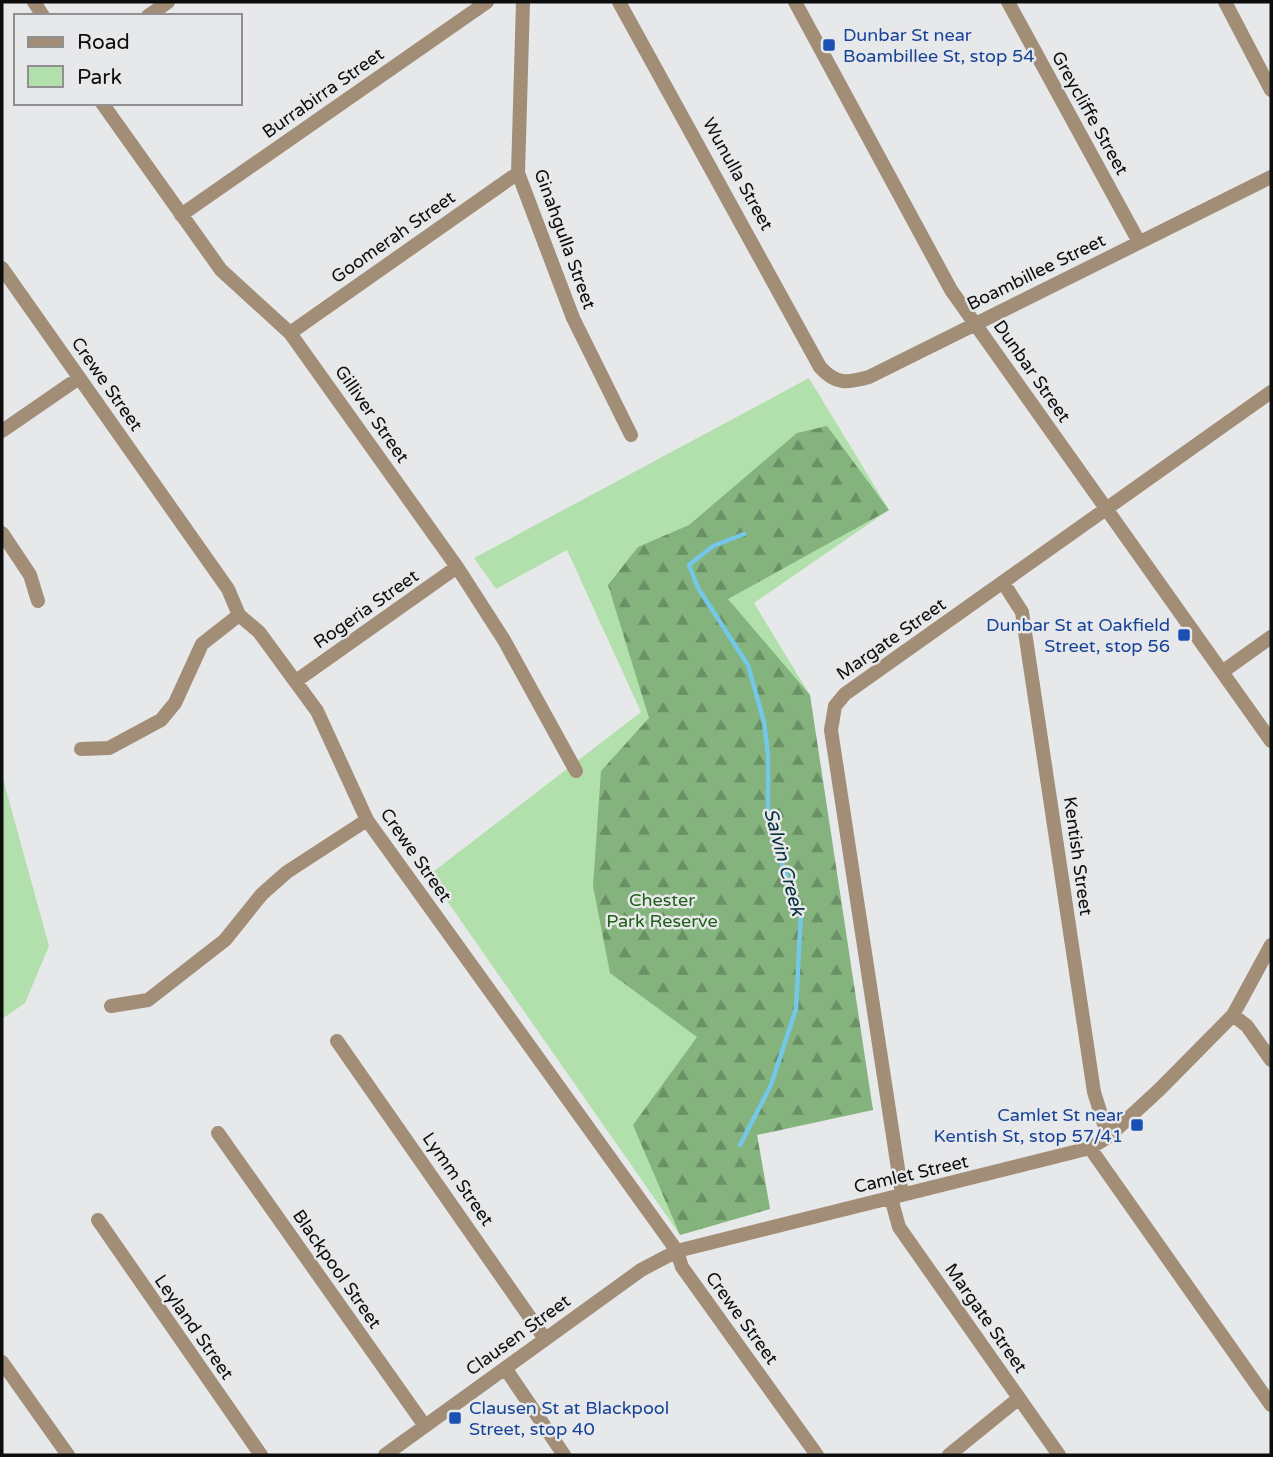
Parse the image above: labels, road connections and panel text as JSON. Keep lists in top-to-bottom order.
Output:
{
  "streets": {
    "street": [
      "Burrabirra Street",
      "Greycliffe Street",
      "Wunulla Street",
      "Goomerah Street",
      "Ginahgulla Street",
      "Boambillee Street",
      "Dunbar Street",
      "Crewe Street",
      "Gilliver Street",
      "Rogeria Street",
      "Margate Street",
      "Kentish Street",
      "Camlet Street",
      "Lymm Street",
      "Blackpool Street",
      "Leyland Street",
      "Clausen Street"
    ]
  },
  "crossings": [
    ["Burrabirra Street", "Gilliver Street"],
    ["Greycliffe Street", "Boambillee Street"],
    ["Wunulla Street", "Boambillee Street"],
    ["Goomerah Street", "Ginahgulla Street"],
    ["Goomerah Street", "Gilliver Street"],
    ["Boambillee Street", "Dunbar Street"],
    ["Dunbar Street", "Margate Street"],
    ["Crewe Street", "Rogeria Street"],
    ["Crewe Street", "Camlet Street"],
    ["Crewe Street", "Clausen Street"],
    ["Gilliver Street", "Rogeria Street"],
    ["Margate Street", "Kentish Street"],
    ["Margate Street", "Camlet Street"],
    ["Kentish Street", "Camlet Street"],
    ["Camlet Street", "Clausen Street"],
    ["Lymm Street", "Clausen Street"],
    ["Blackpool Street", "Clausen Street"]
  ],
  "water": ["Salvin Creek"],
  "parks": ["Chester Park Reserve"],
  "places": {
    "transit": [
      "Dunbar St near Boambillee St, stop 54",
      "Dunbar St at Oakfield Street, stop 56",
      "Camlet St near Kentish St, stop 57/41",
      "Clausen St at Blackpool Street, stop 40"
    ]
  },
  "legend": ["Road", "Park"]
}
